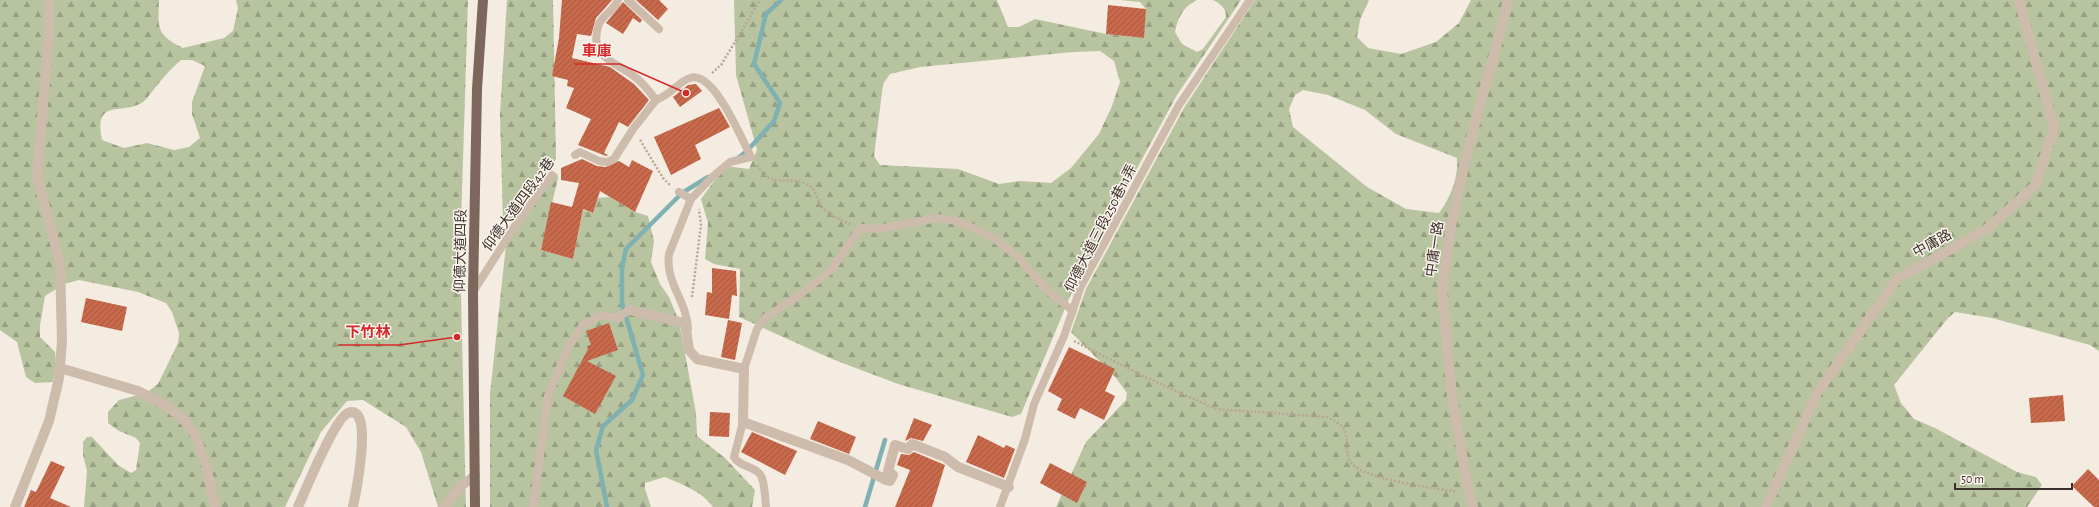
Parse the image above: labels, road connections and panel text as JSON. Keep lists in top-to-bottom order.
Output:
{
  "streets": {
    "main road": ["仰德大道四段"],
    "street": ["中庸路", "中庸一路"],
    "lane": ["仰德大道四段42巷", "仰德大道三段250巷11弄"]
  },
  "crossings": [
    ["仰德大道四段42巷", "仰德大道四段"]
  ],
  "places": ["車庫", "下竹林"],
  "scale_bar": "50 m"
}
